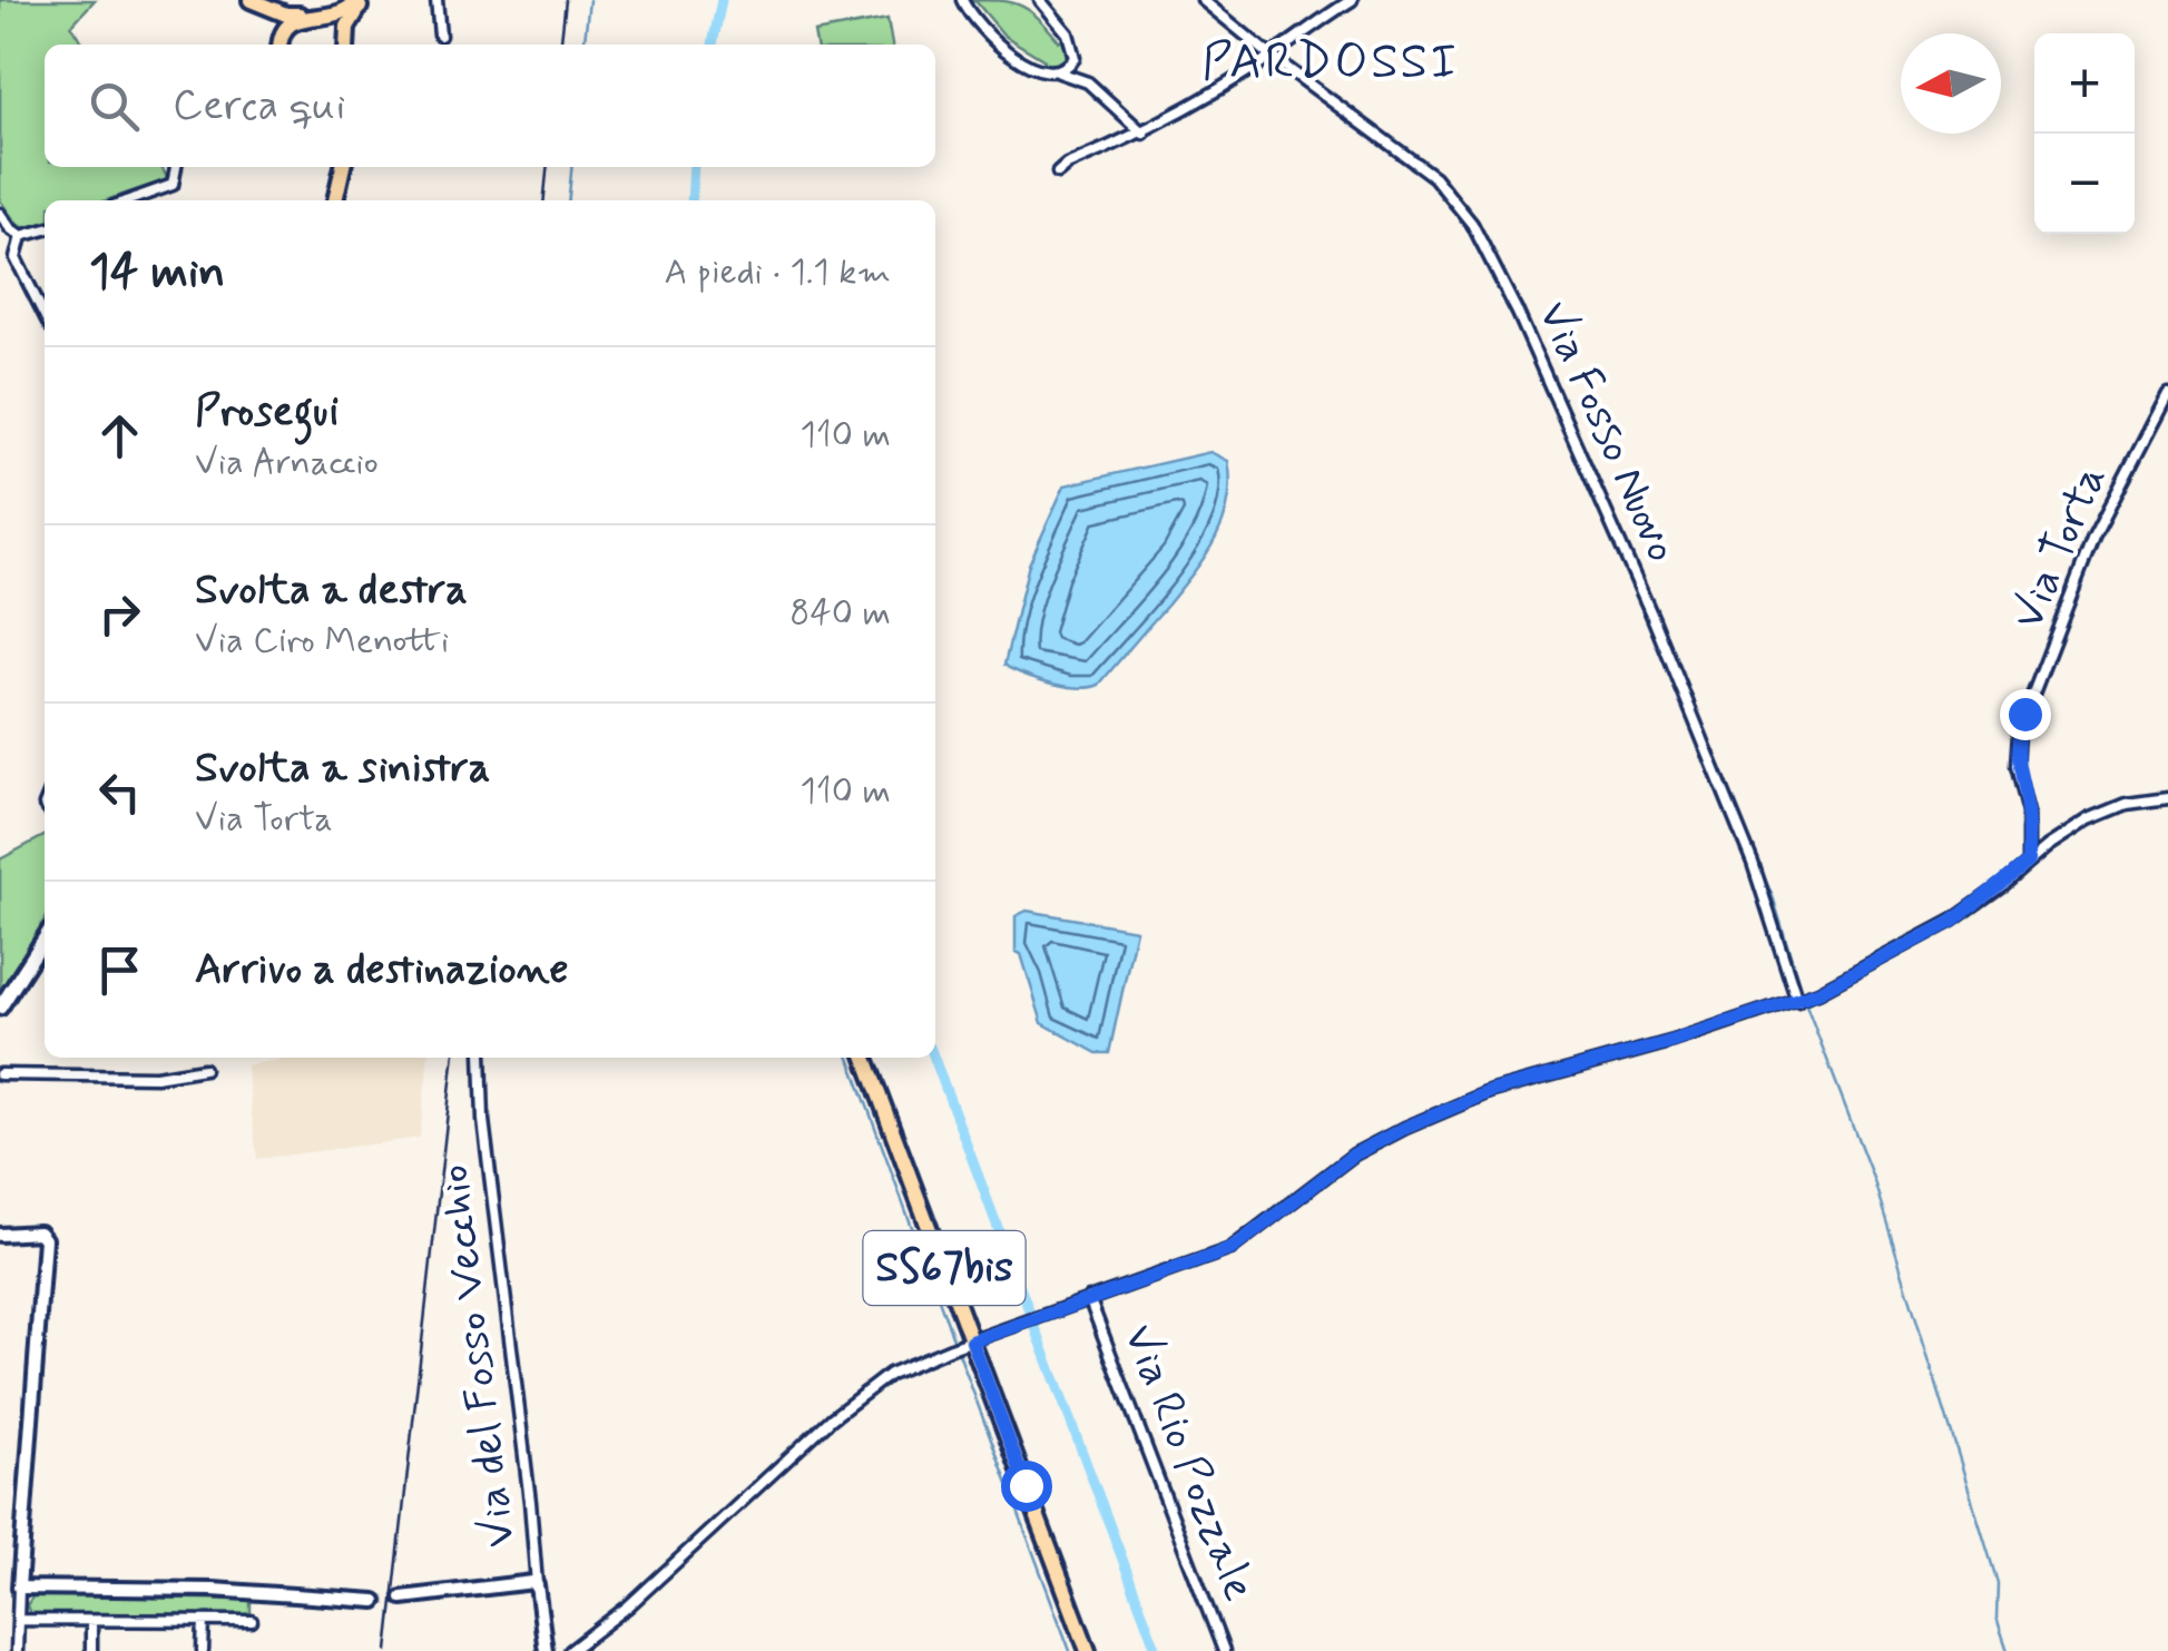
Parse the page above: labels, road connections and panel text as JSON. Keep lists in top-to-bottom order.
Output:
{
  "streets": {
    "main road": ["SS67bis"],
    "street": [
      "Via Fosso Nuovo",
      "Via Torta",
      "Via del Fosso Vecchio",
      "Via Rio Pozzale"
    ]
  },
  "districts": ["PARDOSSI"],
  "north": "left",
  "page": {
    "map_buttons": ["+", "−"],
    "search": "Cerca qui",
    "heading": ["14 min", "A piedi · 1.1 km"],
    "list": [
      ["Prosegui", "Via Arnaccio", "110 m"],
      ["Svolta a destra", "Via Ciro Menotti", "840 m"],
      ["Svolta a sinistra", "Via Torta", "110 m"],
      "Arrivo a destinazione"
    ]
  }
}
